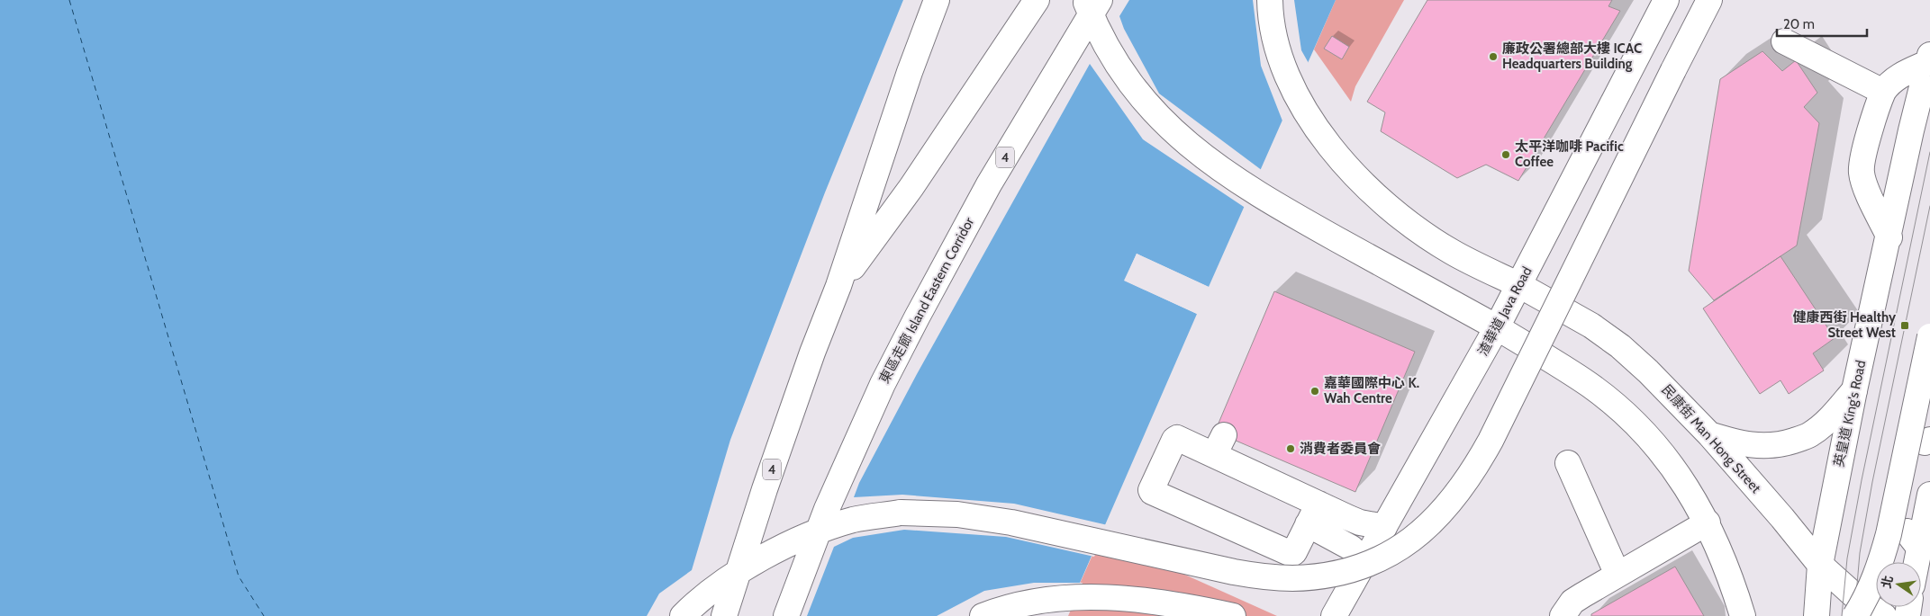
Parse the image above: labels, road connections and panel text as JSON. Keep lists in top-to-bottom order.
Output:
{
  "streets": {
    "main road": [
      "4",
      "東區走廊 Island Eastern Corridor",
      "渣華道 Java Road",
      "英皇道 King's Road",
      "民康街 Man Hong Street"
    ]
  },
  "crossings": [
    ["渣華道 Java Road", "民康街 Man Hong Street"],
    ["英皇道 King's Road", "民康街 Man Hong Street"]
  ],
  "places": {
    "other": [
      "廉政公署總部大樓 ICAC Headquarters Building",
      "太平洋咖啡 Pacific Coffee",
      "嘉華國際中心 K. Wah Centre",
      "消費者委員會"
    ],
    "transit": ["健康西街 Healthy Street West"]
  },
  "scale_bar": "20 m",
  "north": "left"
}
